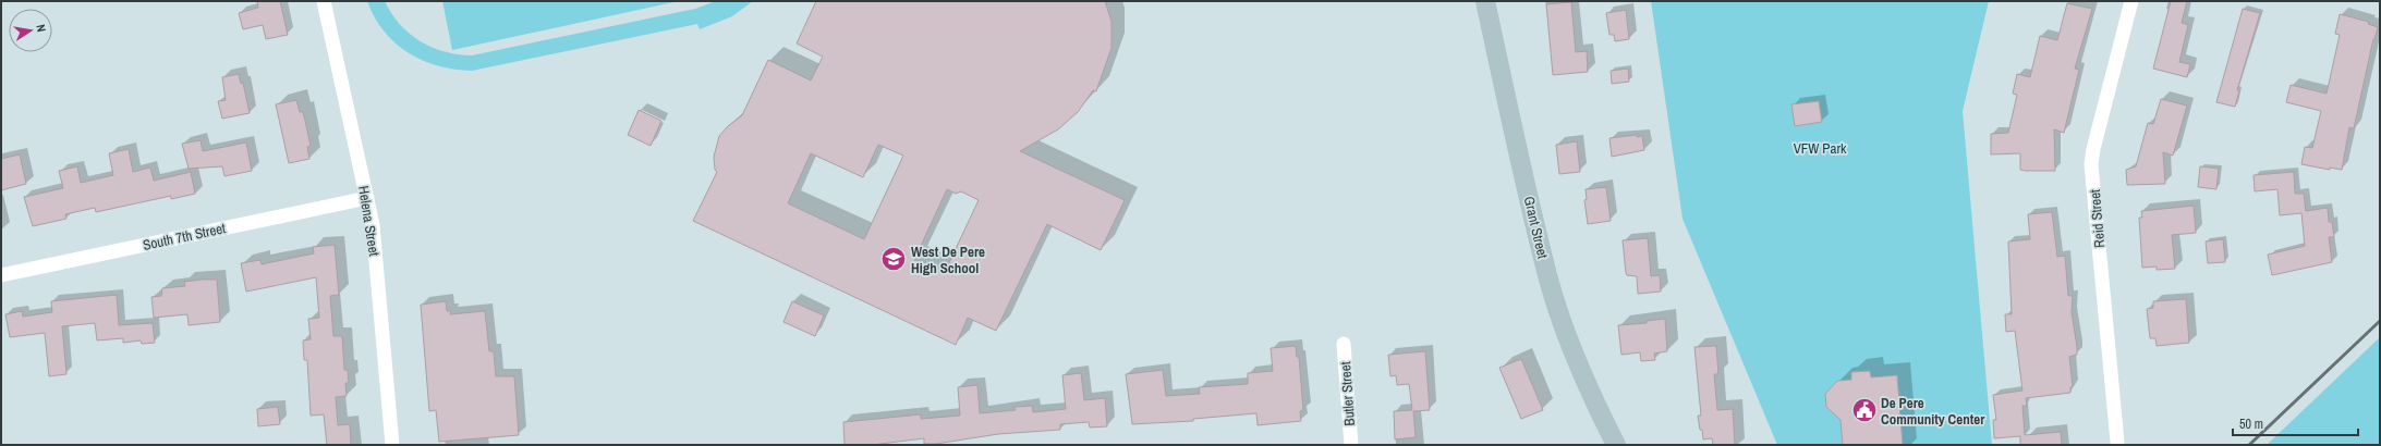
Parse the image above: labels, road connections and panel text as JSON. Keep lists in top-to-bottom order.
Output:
{
  "streets": {
    "street": [
      "Reid Street",
      "Helena Street",
      "Grant Street",
      "South 7th Street",
      "Butler Street"
    ]
  },
  "crossings": [
    ["Helena Street", "South 7th Street"]
  ],
  "parks": ["VFW Park"],
  "places": {
    "school or university": ["West De Pere High School"],
    "public building": ["De Pere Community Center"]
  },
  "scale_bar": "50 m",
  "north": "right"
}
